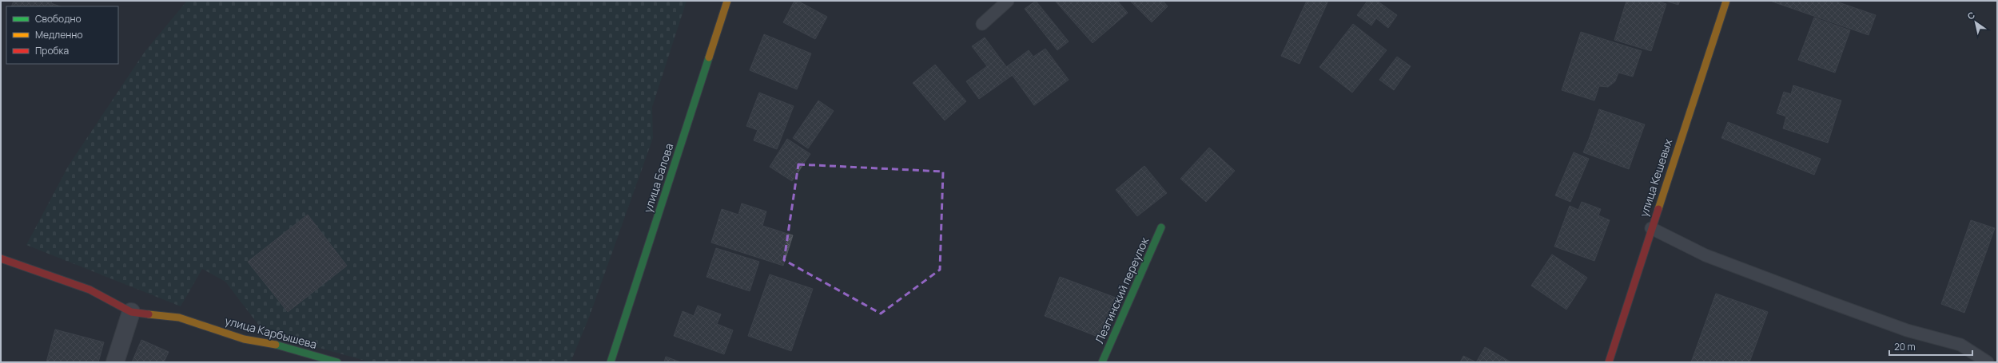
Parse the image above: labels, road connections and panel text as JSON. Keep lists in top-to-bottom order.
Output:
{
  "streets": {
    "street": [
      "улица Балова",
      "улица Кешевых",
      "Лезгинский переулок",
      "улица Карбышева"
    ]
  },
  "legend": ["Свободно", "Медленно", "Пробка"],
  "scale_bar": "20 m",
  "north": "top left"
}
